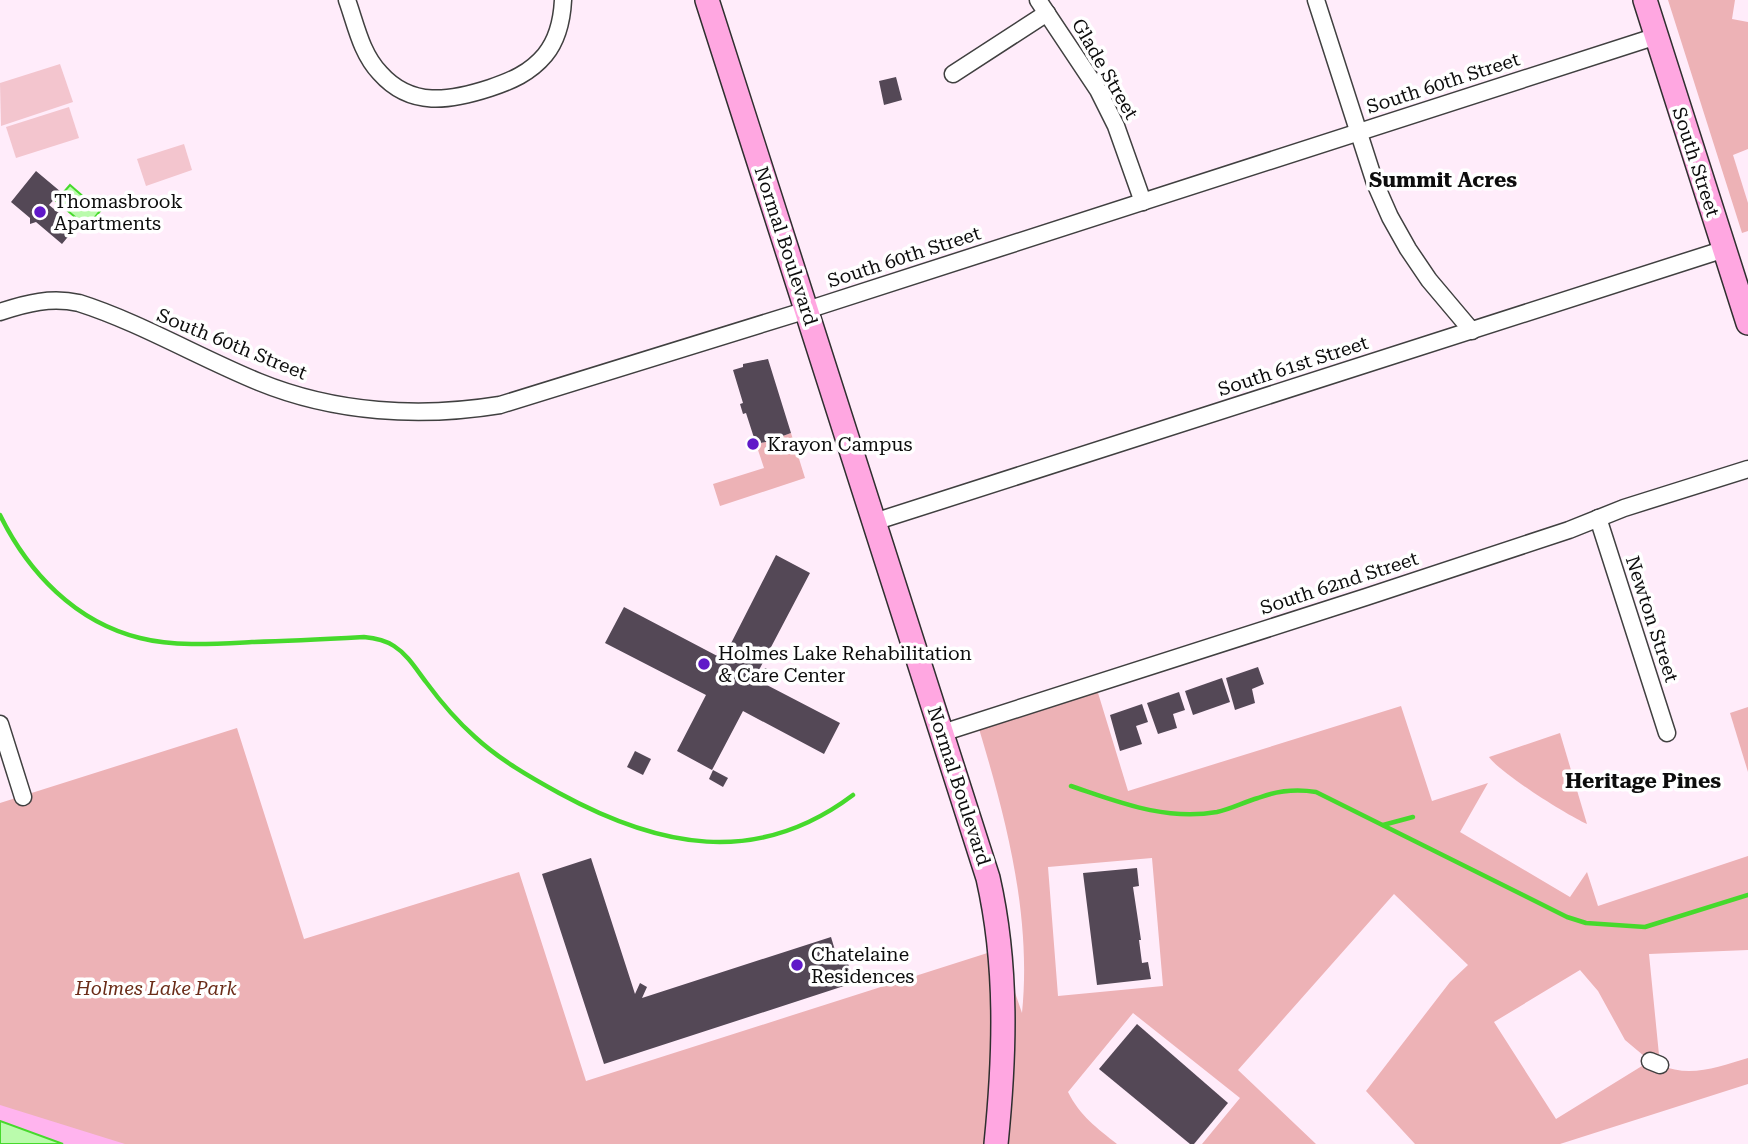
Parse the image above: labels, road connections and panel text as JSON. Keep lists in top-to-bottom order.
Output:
{
  "streets": {
    "main road": ["South Street", "Normal Boulevard"],
    "street": [
      "Glade Street",
      "South 60th Street",
      "South 61st Street",
      "South 62nd Street",
      "Newton Street"
    ]
  },
  "crossings": [
    ["Glade Street", "South 60th Street"],
    ["South 60th Street", "South Street"],
    ["South 60th Street", "Normal Boulevard"],
    ["South Street", "South 61st Street"],
    ["Normal Boulevard", "South 61st Street"],
    ["Normal Boulevard", "South 62nd Street"],
    ["South 62nd Street", "Newton Street"]
  ],
  "districts": ["Summit Acres", "Heritage Pines"],
  "parks": ["Holmes Lake Park"],
  "places": [
    "Thomasbrook Apartments",
    "Krayon Campus",
    "Holmes Lake Rehabilitation & Care Center",
    "Chatelaine Residences"
  ]
}
